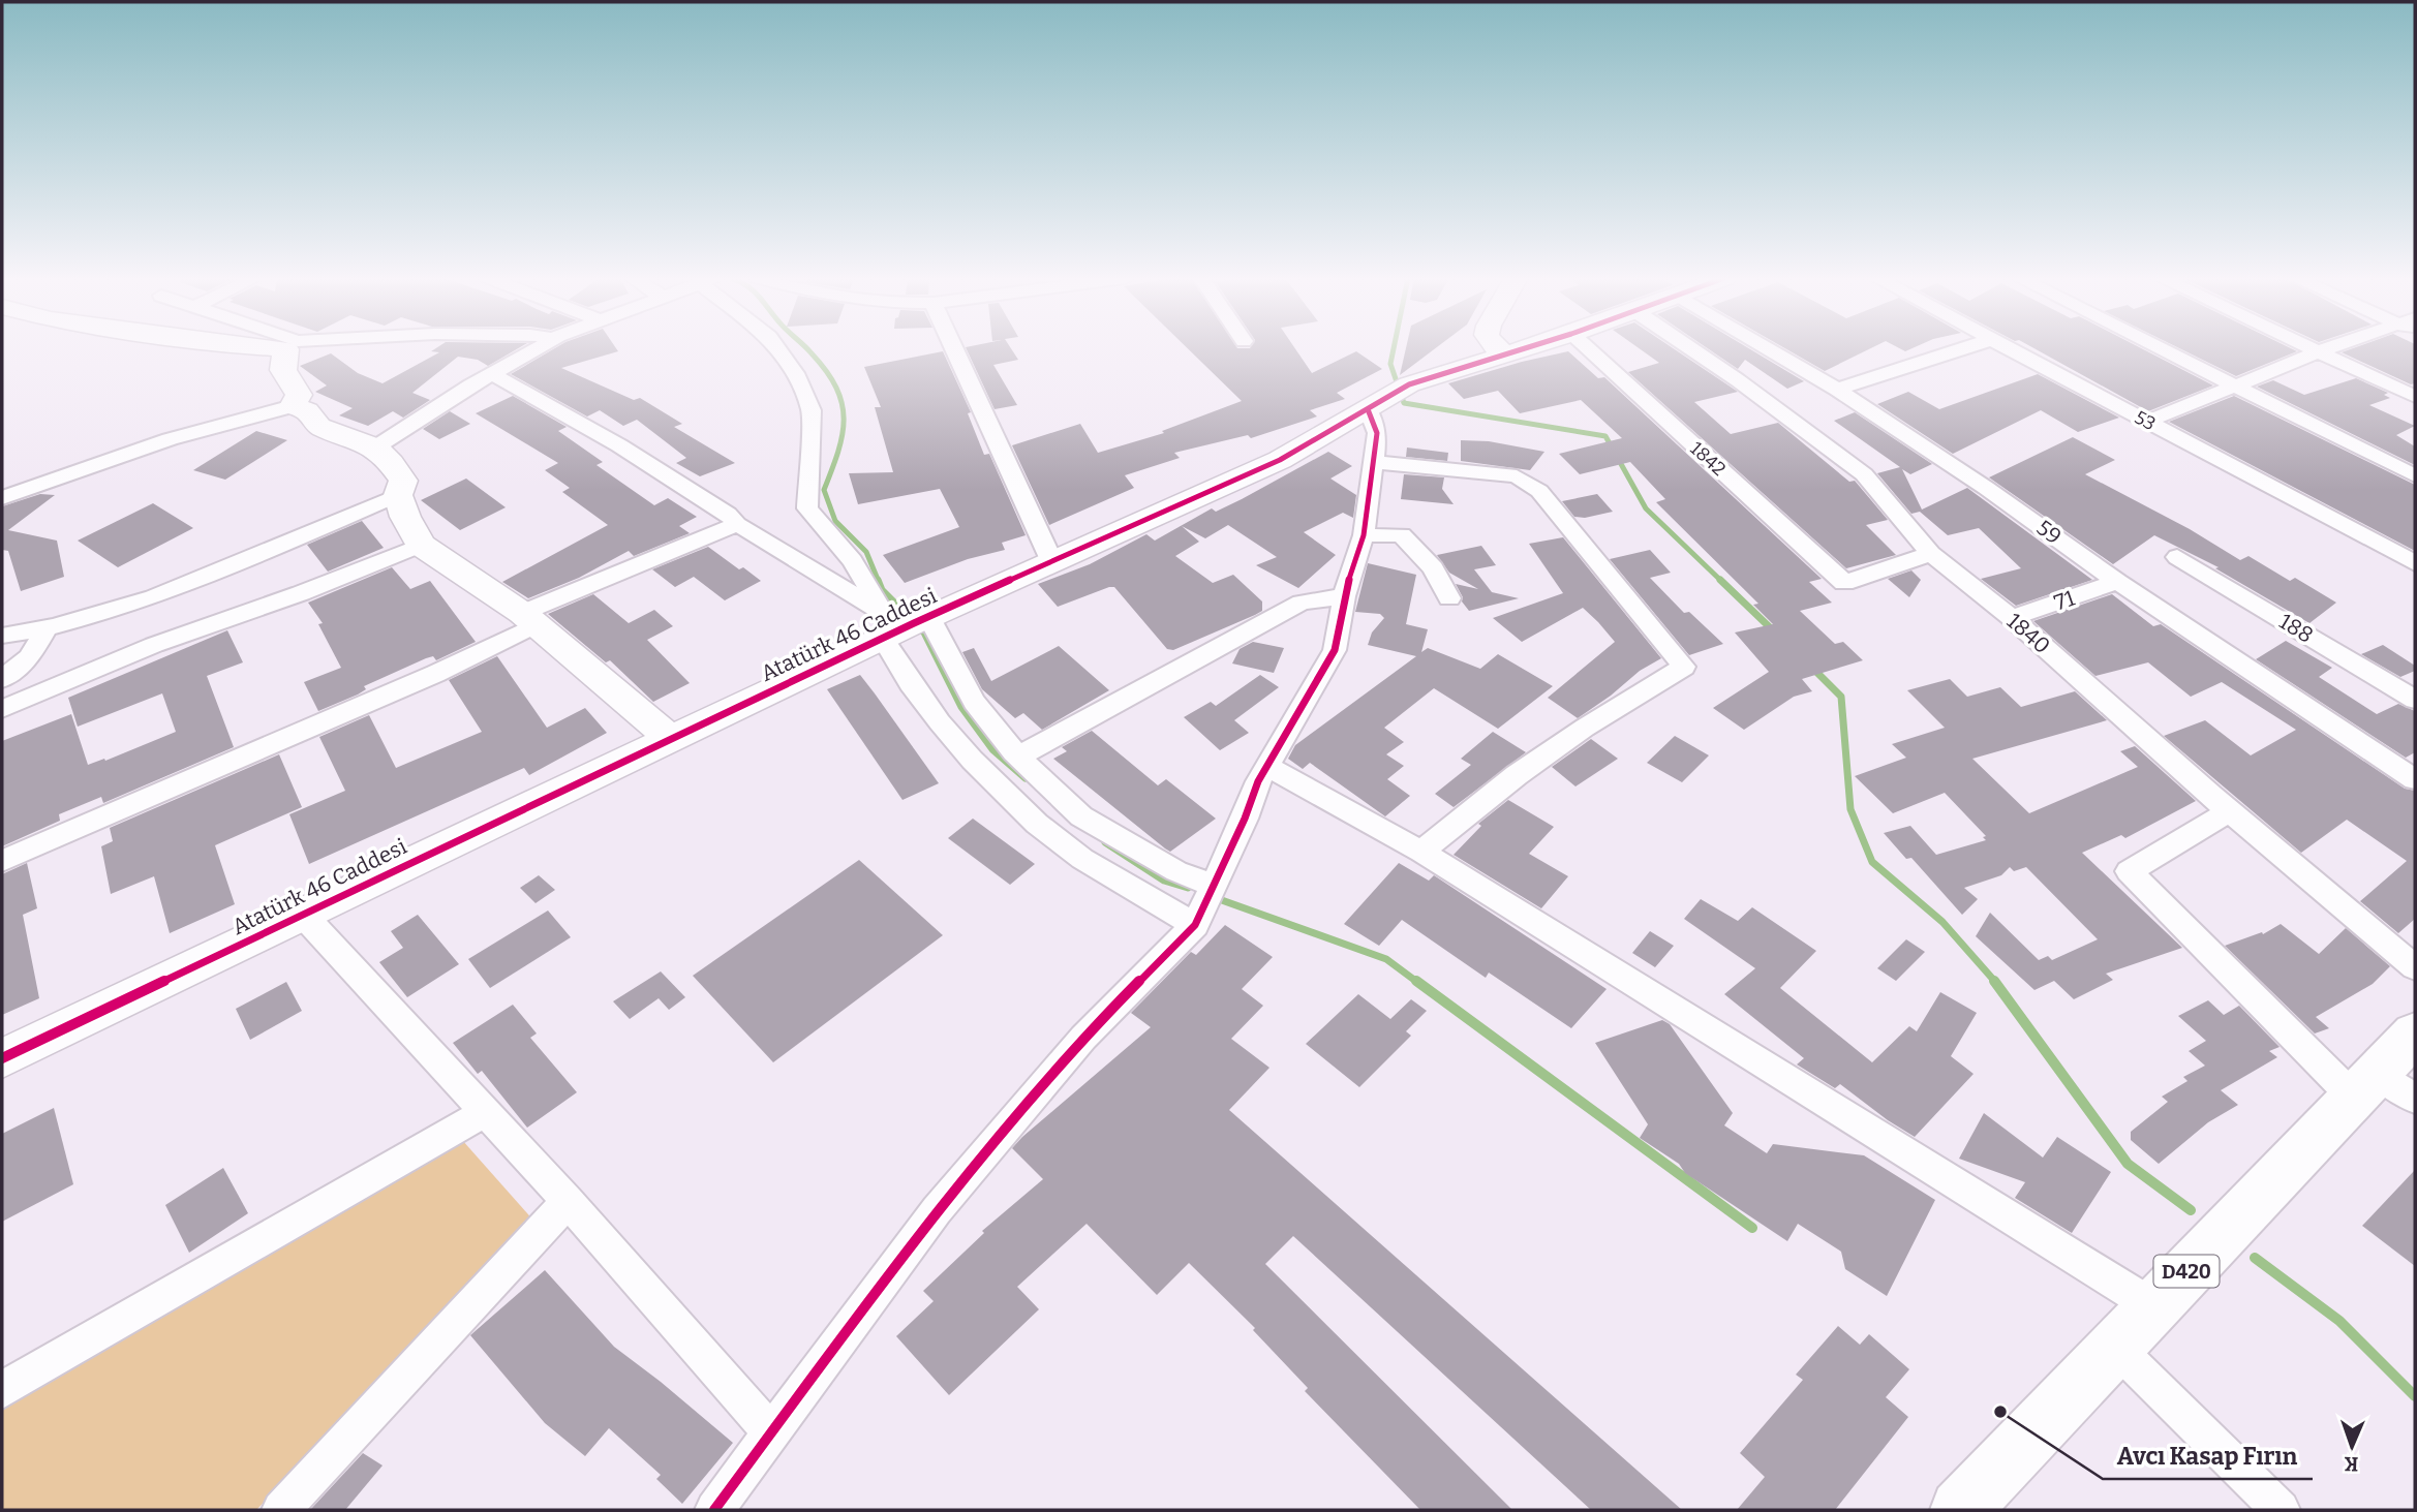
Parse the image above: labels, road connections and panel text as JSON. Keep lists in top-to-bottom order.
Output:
{
  "streets": {
    "main road": ["D420"],
    "street": [
      "53",
      "1842",
      "59",
      "71",
      "188",
      "1840",
      "Atatürk 46 Caddesi"
    ]
  },
  "crossings": [
    ["1842", "1840"],
    ["59", "71"],
    ["71", "1840"]
  ],
  "places": ["Avcı Kasap Fırın"],
  "north": "bottom"
}
